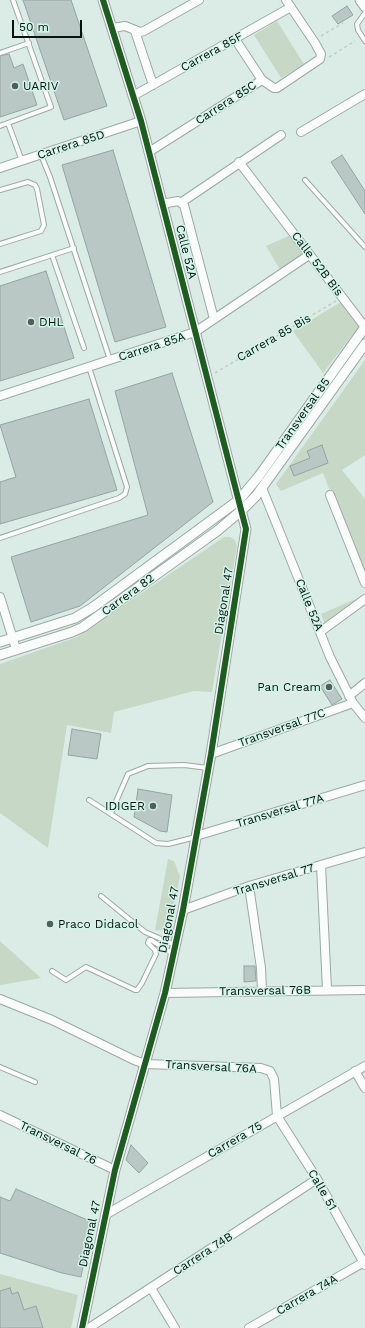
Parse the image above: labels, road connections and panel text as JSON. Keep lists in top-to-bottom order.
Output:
{
  "streets": {
    "street": [
      "Carrera 85F",
      "Carrera 85C",
      "Carrera 85D",
      "Calle 52A",
      "Calle 52B Bis",
      "Carrera 85A",
      "Transversal 85",
      "Carrera 82",
      "Diagonal 47",
      "Transversal 77C",
      "Transversal 77A",
      "Transversal 77",
      "Transversal 76B",
      "Transversal 76A",
      "Carrera 75",
      "Transversal 76",
      "Calle 51",
      "Carrera 74B",
      "Carrera 74A"
    ],
    "path": ["Carrera 85 Bis"]
  },
  "crossings": [
    ["Carrera 85F", "Calle 52A"],
    ["Carrera 85C", "Calle 52A"],
    ["Carrera 85D", "Calle 52A"],
    ["Calle 52A", "Carrera 85 Bis"],
    ["Calle 52A", "Carrera 85A"],
    ["Calle 52A", "Transversal 85"],
    ["Calle 52A", "Carrera 82"],
    ["Calle 52A", "Diagonal 47"],
    ["Calle 52A", "Transversal 77C"],
    ["Calle 52B Bis", "Carrera 85 Bis"],
    ["Calle 52B Bis", "Carrera 85A"],
    ["Calle 52B Bis", "Transversal 85"],
    ["Transversal 85", "Carrera 82"],
    ["Transversal 85", "Diagonal 47"],
    ["Carrera 82", "Diagonal 47"],
    ["Diagonal 47", "Transversal 77C"],
    ["Diagonal 47", "Transversal 77A"],
    ["Diagonal 47", "Transversal 77"],
    ["Diagonal 47", "Transversal 76B"],
    ["Diagonal 47", "Transversal 76A"],
    ["Diagonal 47", "Carrera 75"],
    ["Diagonal 47", "Transversal 76"],
    ["Transversal 76A", "Carrera 75"],
    ["Transversal 76A", "Calle 51"],
    ["Carrera 75", "Calle 51"],
    ["Calle 51", "Carrera 74B"],
    ["Calle 51", "Carrera 74A"]
  ],
  "places": [
    "UARIV",
    "DHL",
    "Pan Cream",
    "IDIGER",
    "Praco Didacol"
  ],
  "scale_bar": "50 m"
}
